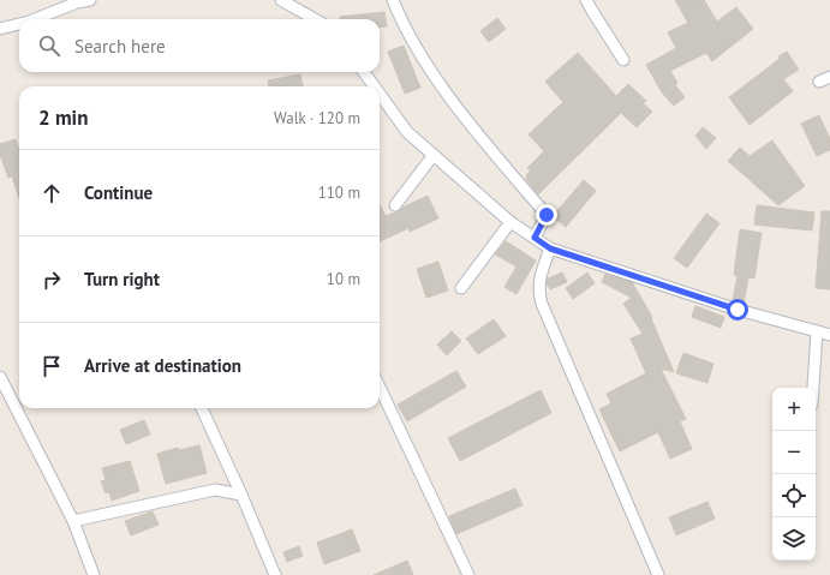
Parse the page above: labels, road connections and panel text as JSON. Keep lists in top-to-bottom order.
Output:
{
  "page": {
    "search": "Search here",
    "heading": ["2 min", "Walk · 120 m"],
    "list": [
      ["Continue", "110 m"],
      ["Turn right", "10 m"],
      "Arrive at destination"
    ],
    "map_buttons": ["+", "−"]
  }
}
